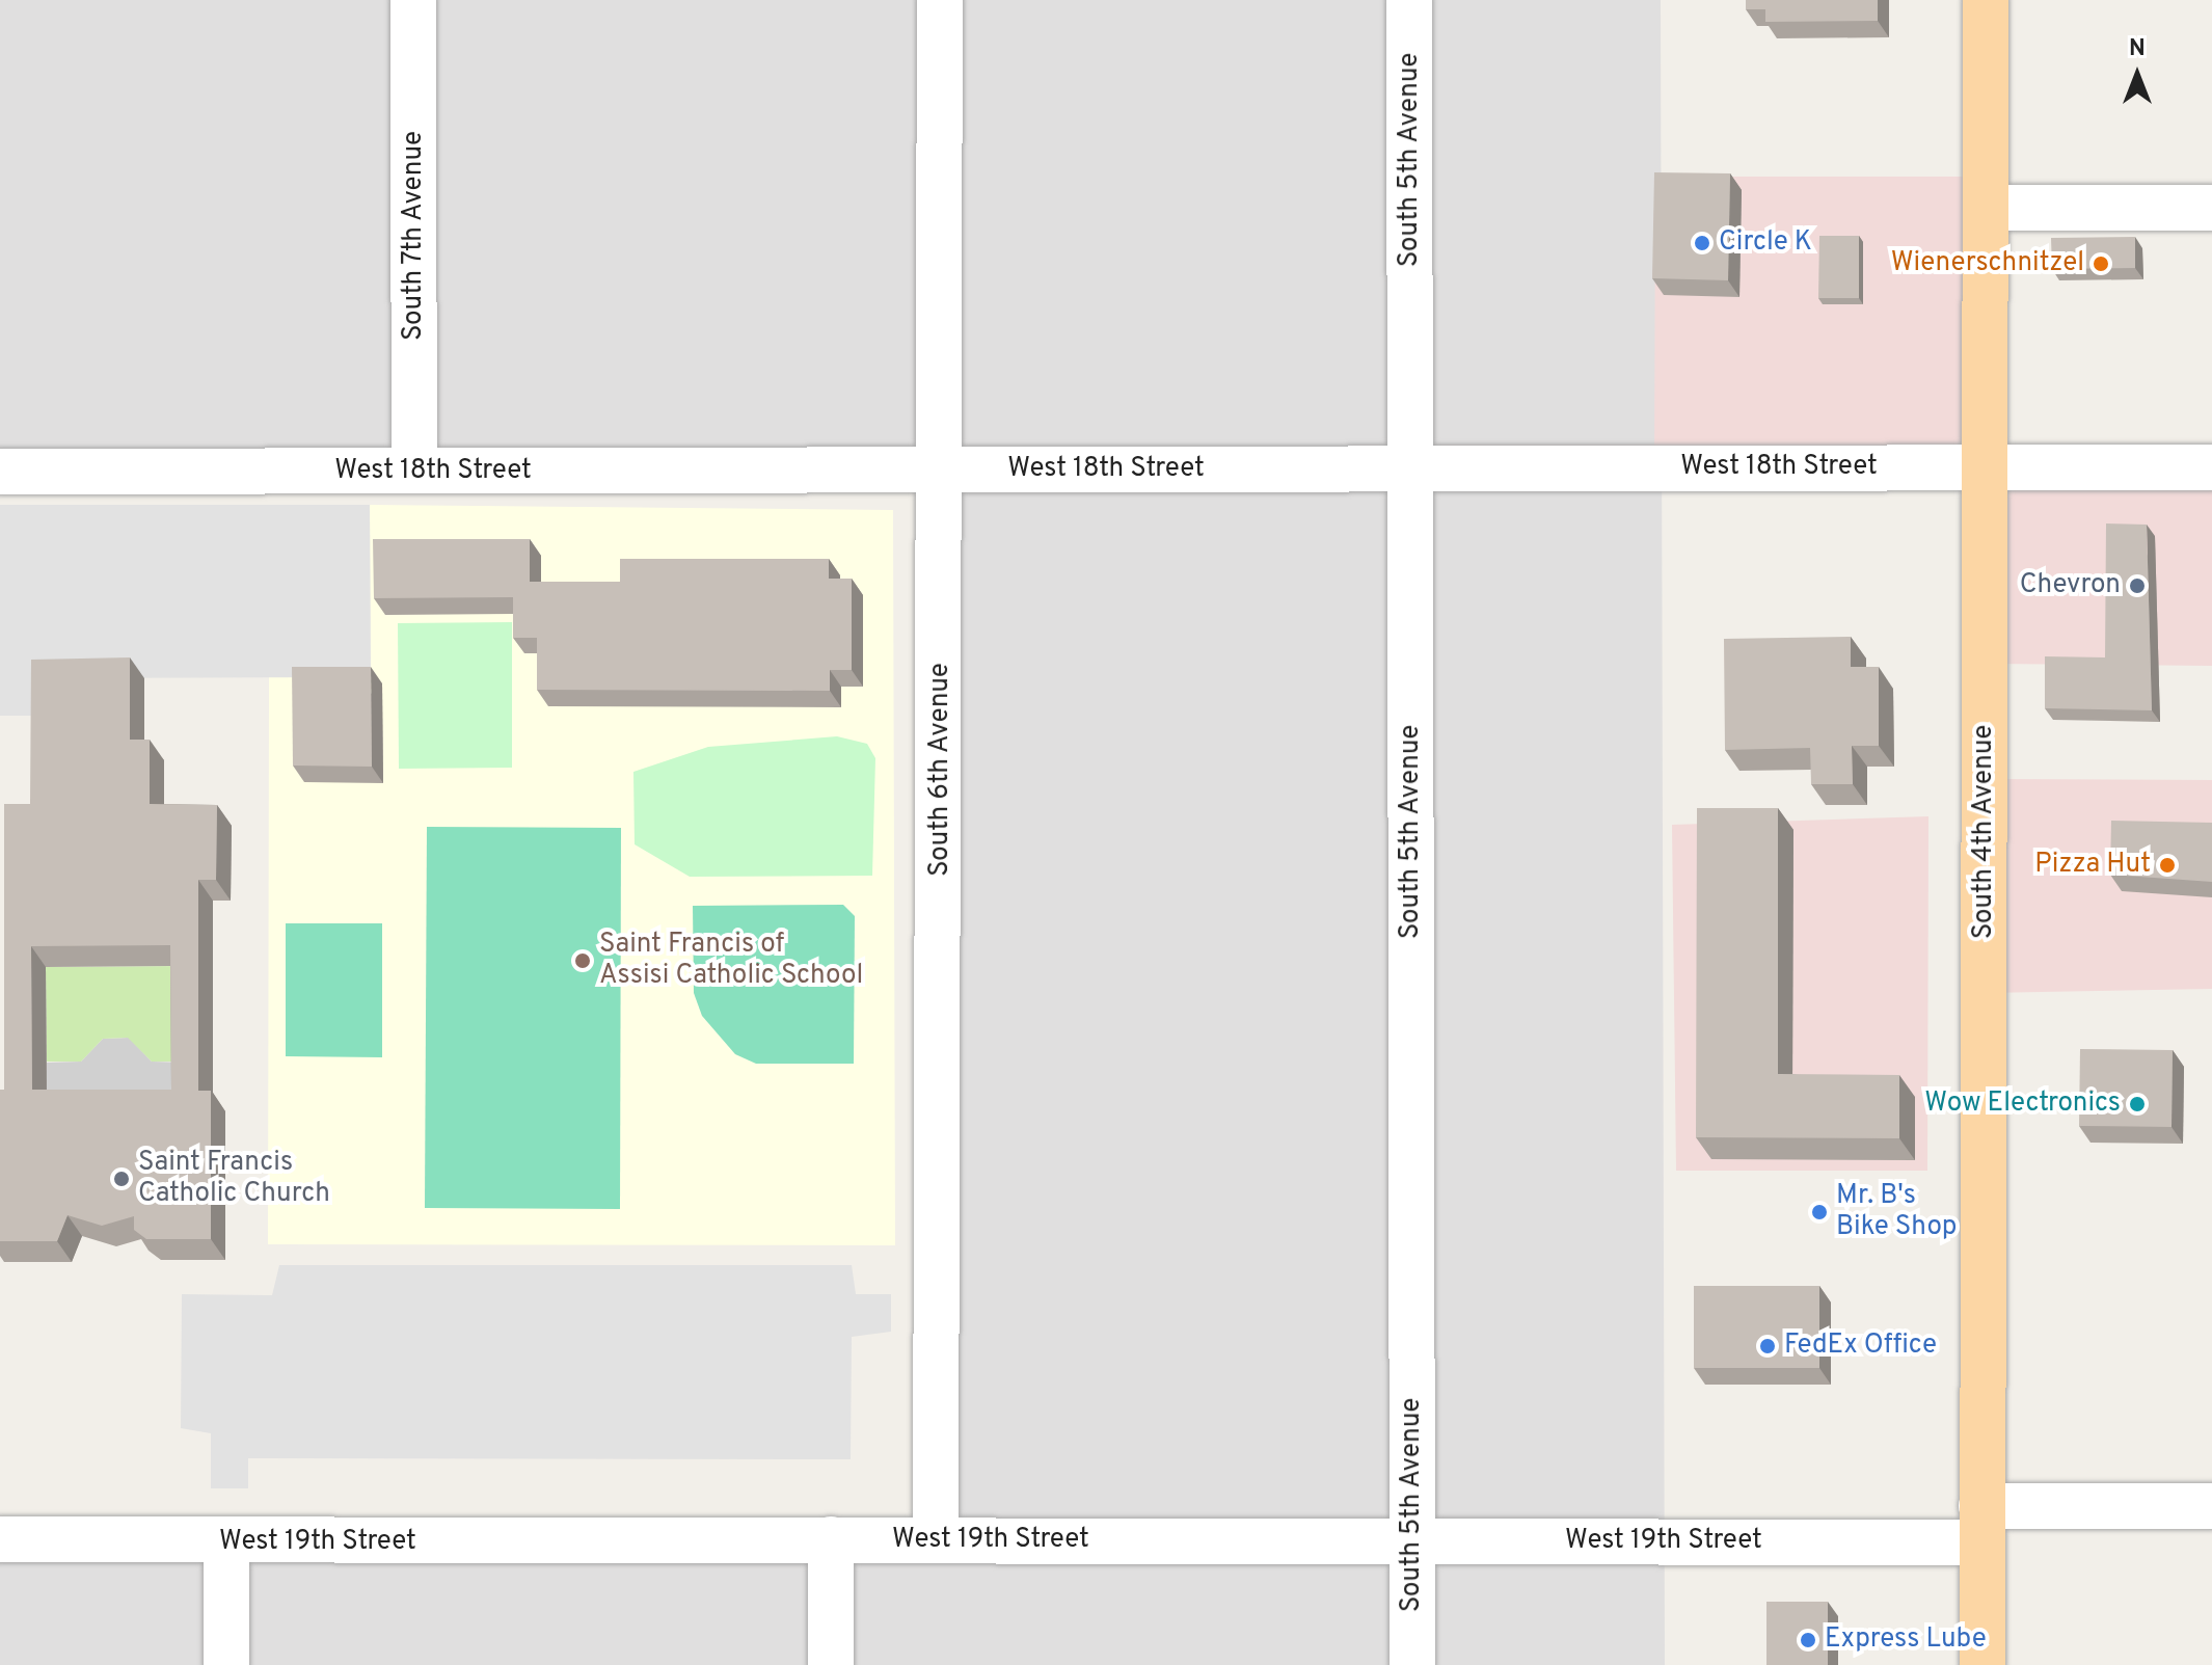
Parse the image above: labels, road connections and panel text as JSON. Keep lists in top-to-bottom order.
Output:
{
  "streets": {
    "main road": ["South 4th Avenue"],
    "street": [
      "South 5th Avenue",
      "South 7th Avenue",
      "West 18th Street",
      "South 6th Avenue",
      "West 19th Street"
    ]
  },
  "crossings": [
    ["South 5th Avenue", "West 18th Street"],
    ["South 5th Avenue", "West 19th Street"],
    ["South 7th Avenue", "West 18th Street"],
    ["West 18th Street", "South 6th Avenue"],
    ["West 18th Street", "South 4th Avenue"],
    ["South 6th Avenue", "West 19th Street"],
    ["South 4th Avenue", "West 19th Street"]
  ],
  "places": [
    "Circle K",
    "Wienerschnitzel",
    "Chevron",
    "Pizza Hut",
    "Saint Francis of Assisi Catholic School",
    "Wow Electronics",
    "Saint Francis Catholic Church",
    "Mr. B's Bike Shop",
    "FedEx Office",
    "Express Lube"
  ],
  "north": "top"
}
